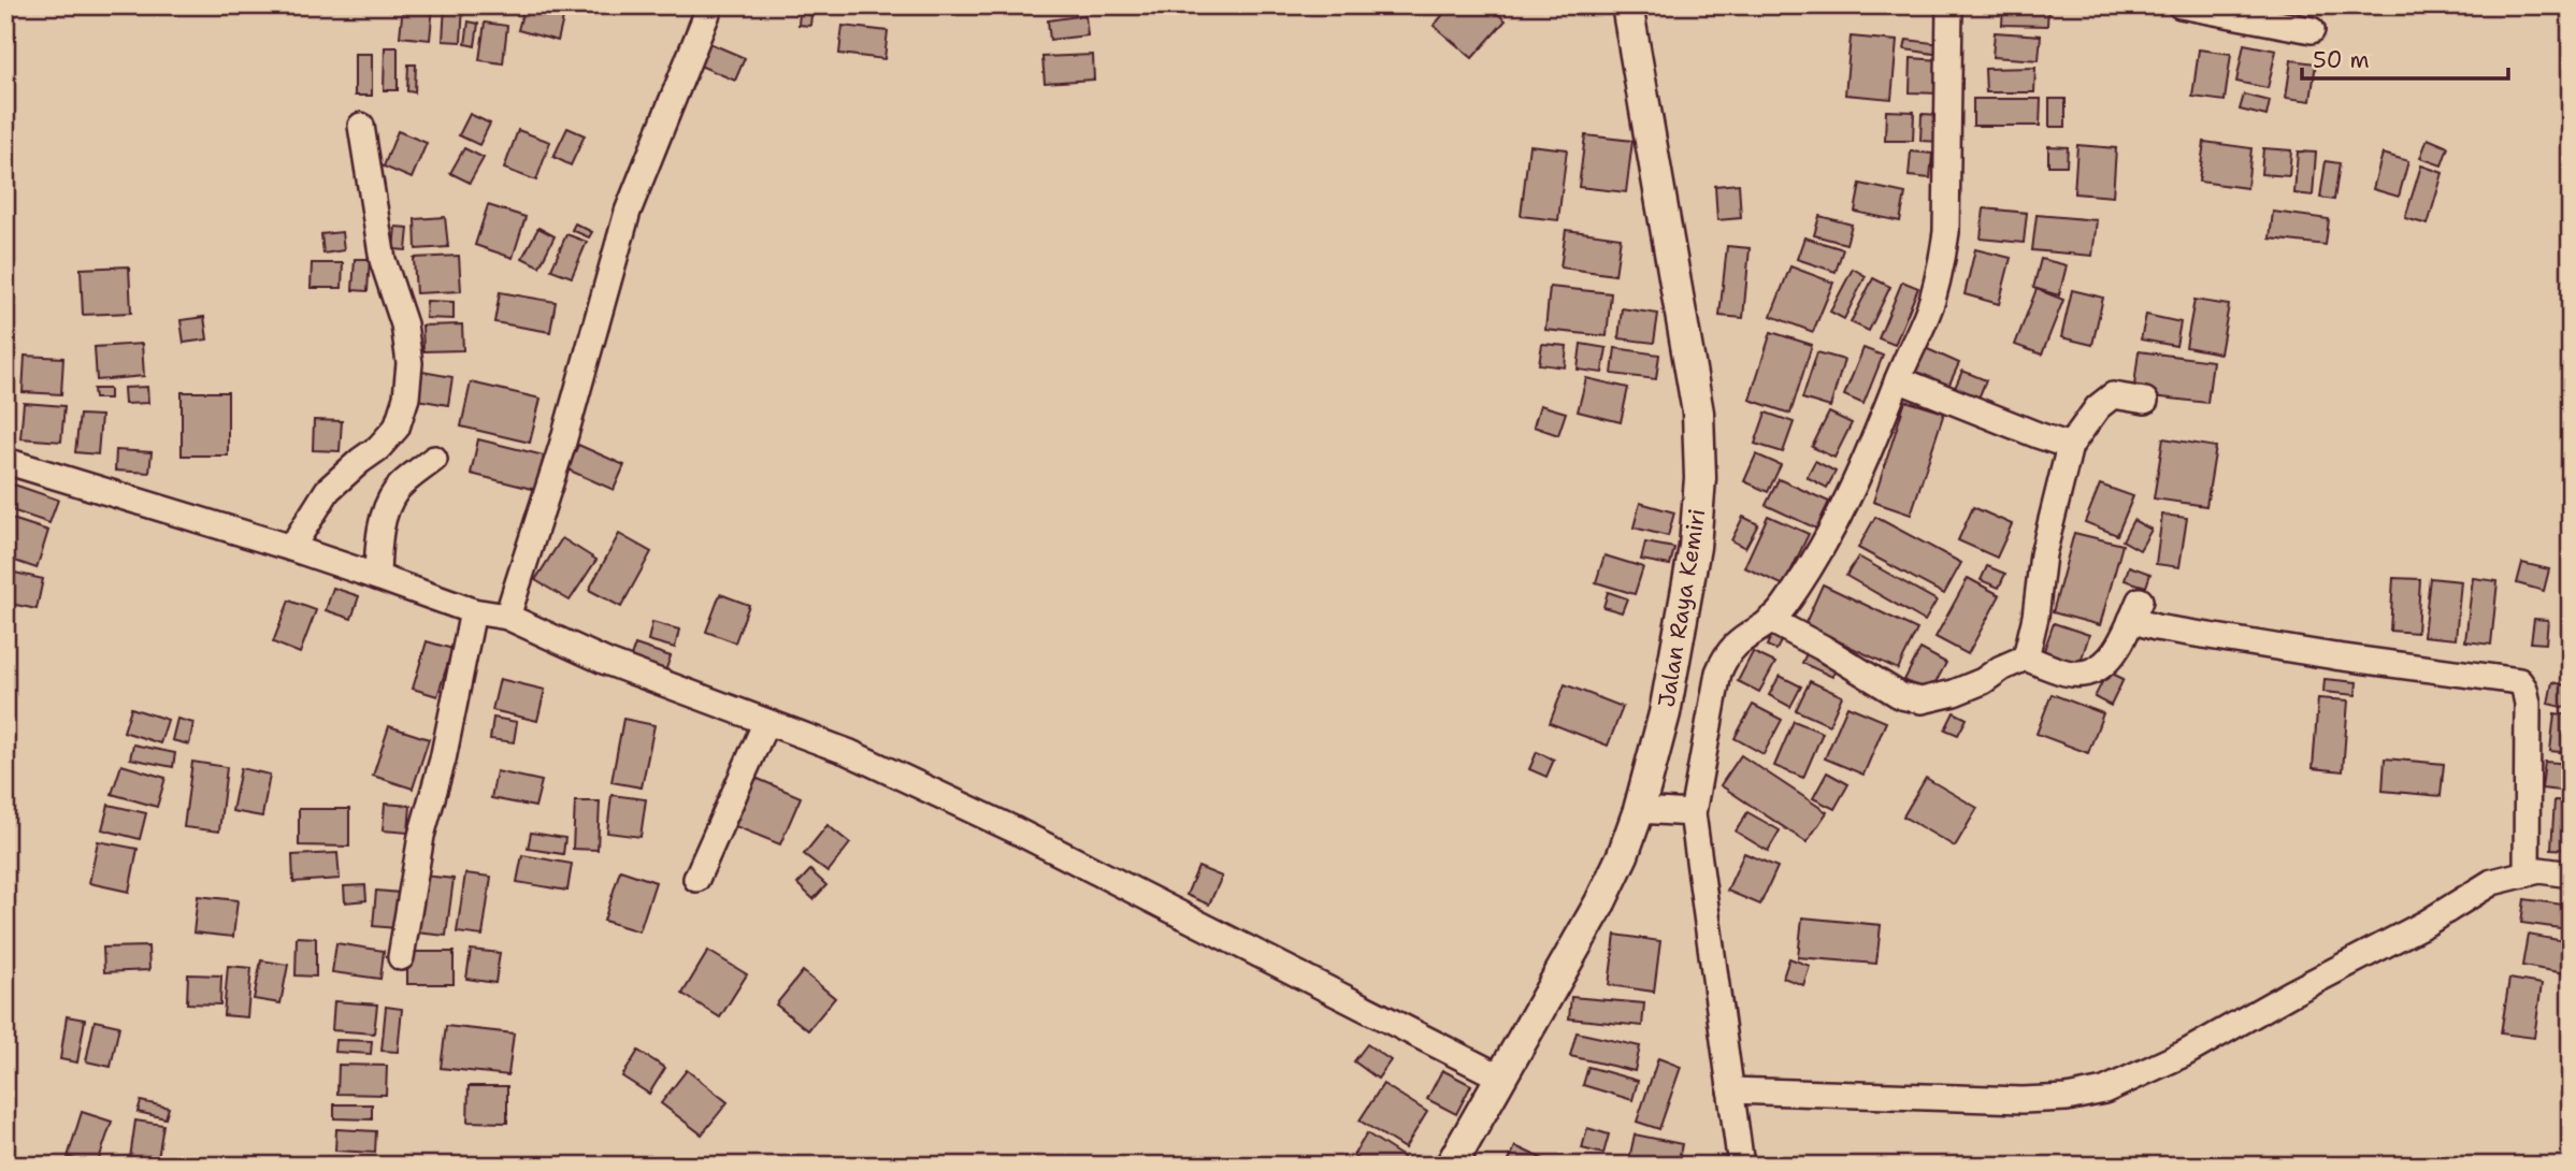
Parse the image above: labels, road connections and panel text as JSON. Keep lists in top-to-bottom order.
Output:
{
  "streets": {
    "street": ["Jalan Raya Kemiri"]
  },
  "scale_bar": "50 m"
}
